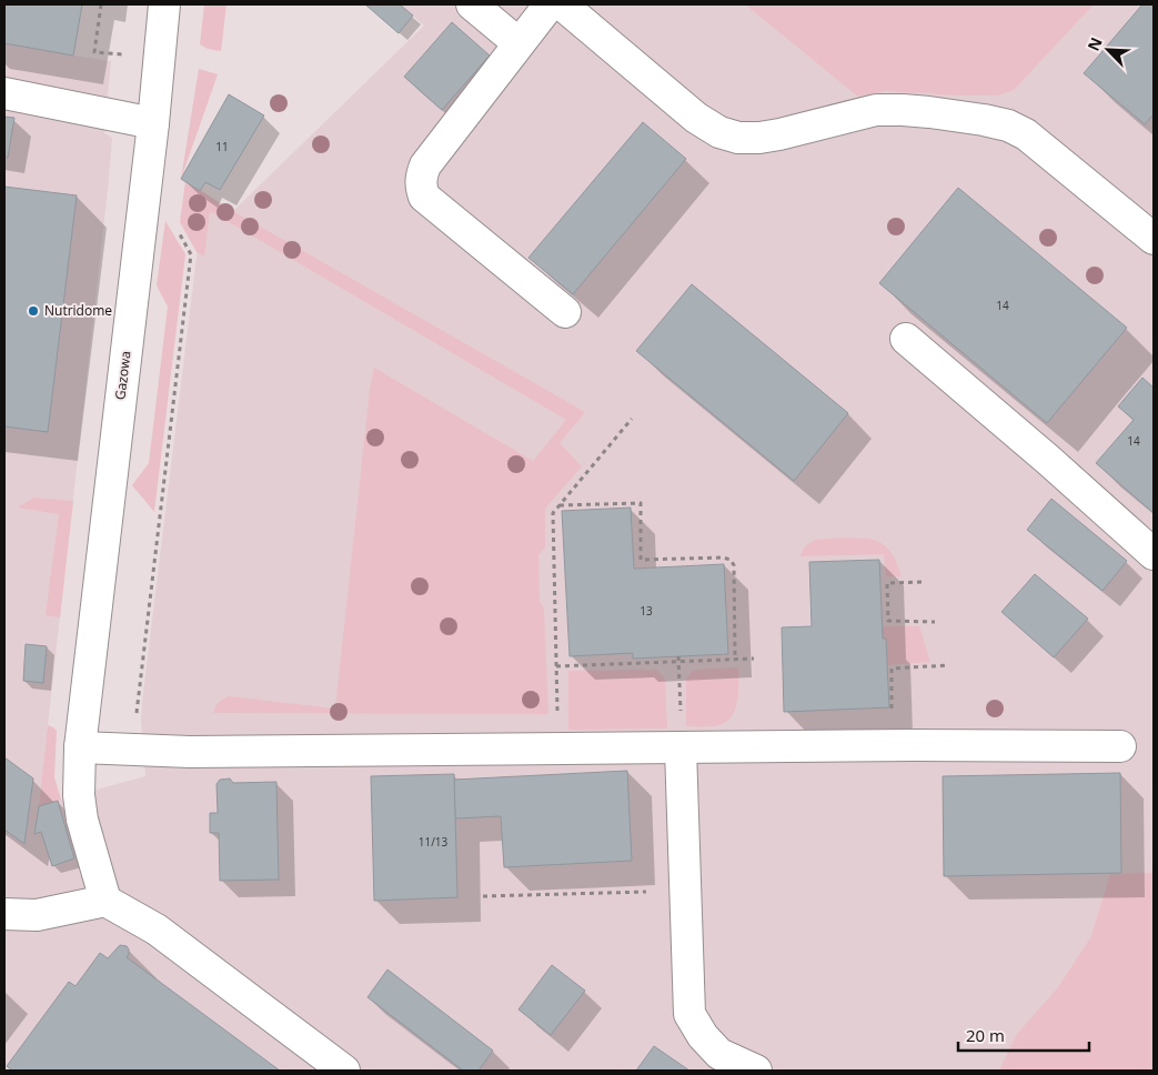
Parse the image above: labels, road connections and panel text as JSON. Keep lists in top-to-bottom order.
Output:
{
  "streets": {
    "street": ["Gazowa"]
  },
  "places": ["Nutridome"],
  "house_numbers": [
    "11",
    "14",
    "14",
    "13",
    "11/13"
  ],
  "scale_bar": "20 m",
  "north": "top left"
}
